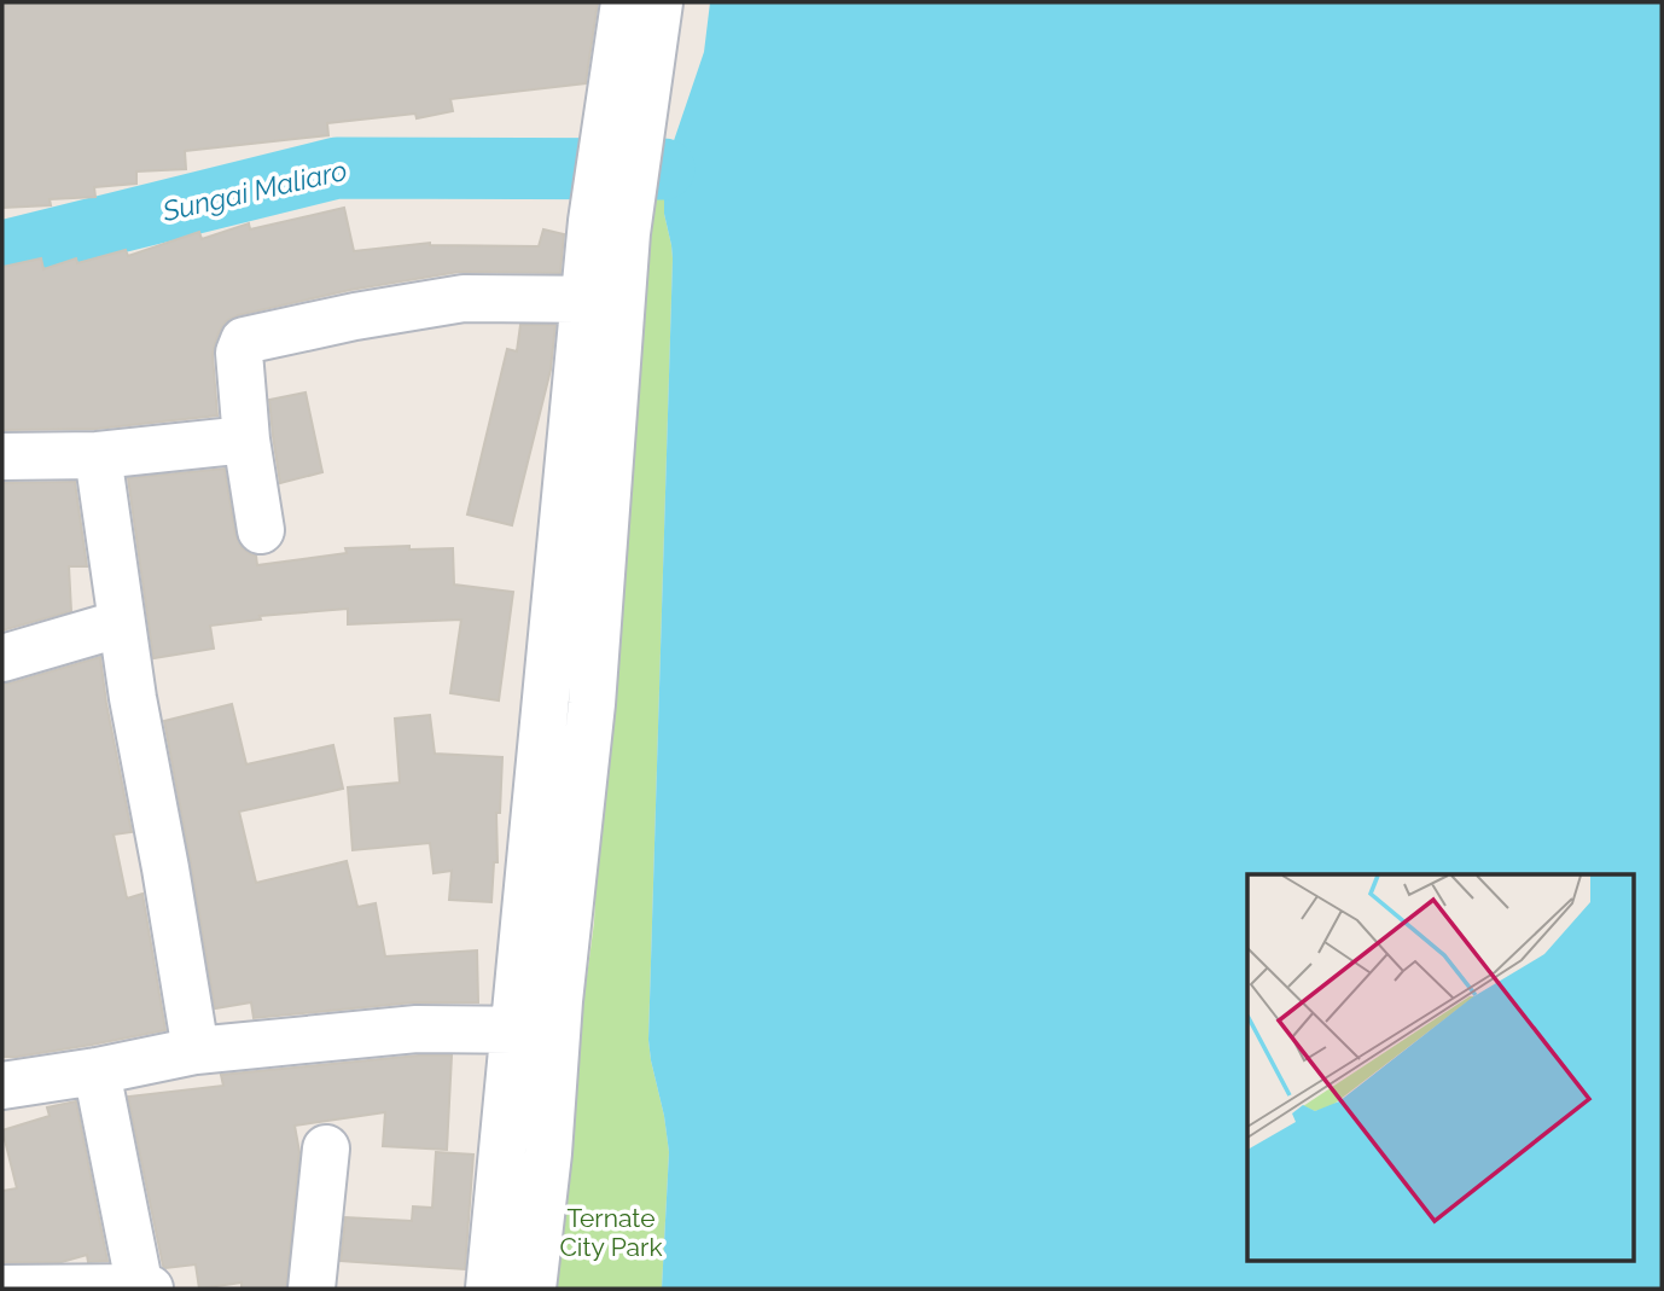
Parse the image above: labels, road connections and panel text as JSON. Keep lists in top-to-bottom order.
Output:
{
  "water": ["Sungai Maliaro"],
  "parks": ["Ternate City Park"]
}
